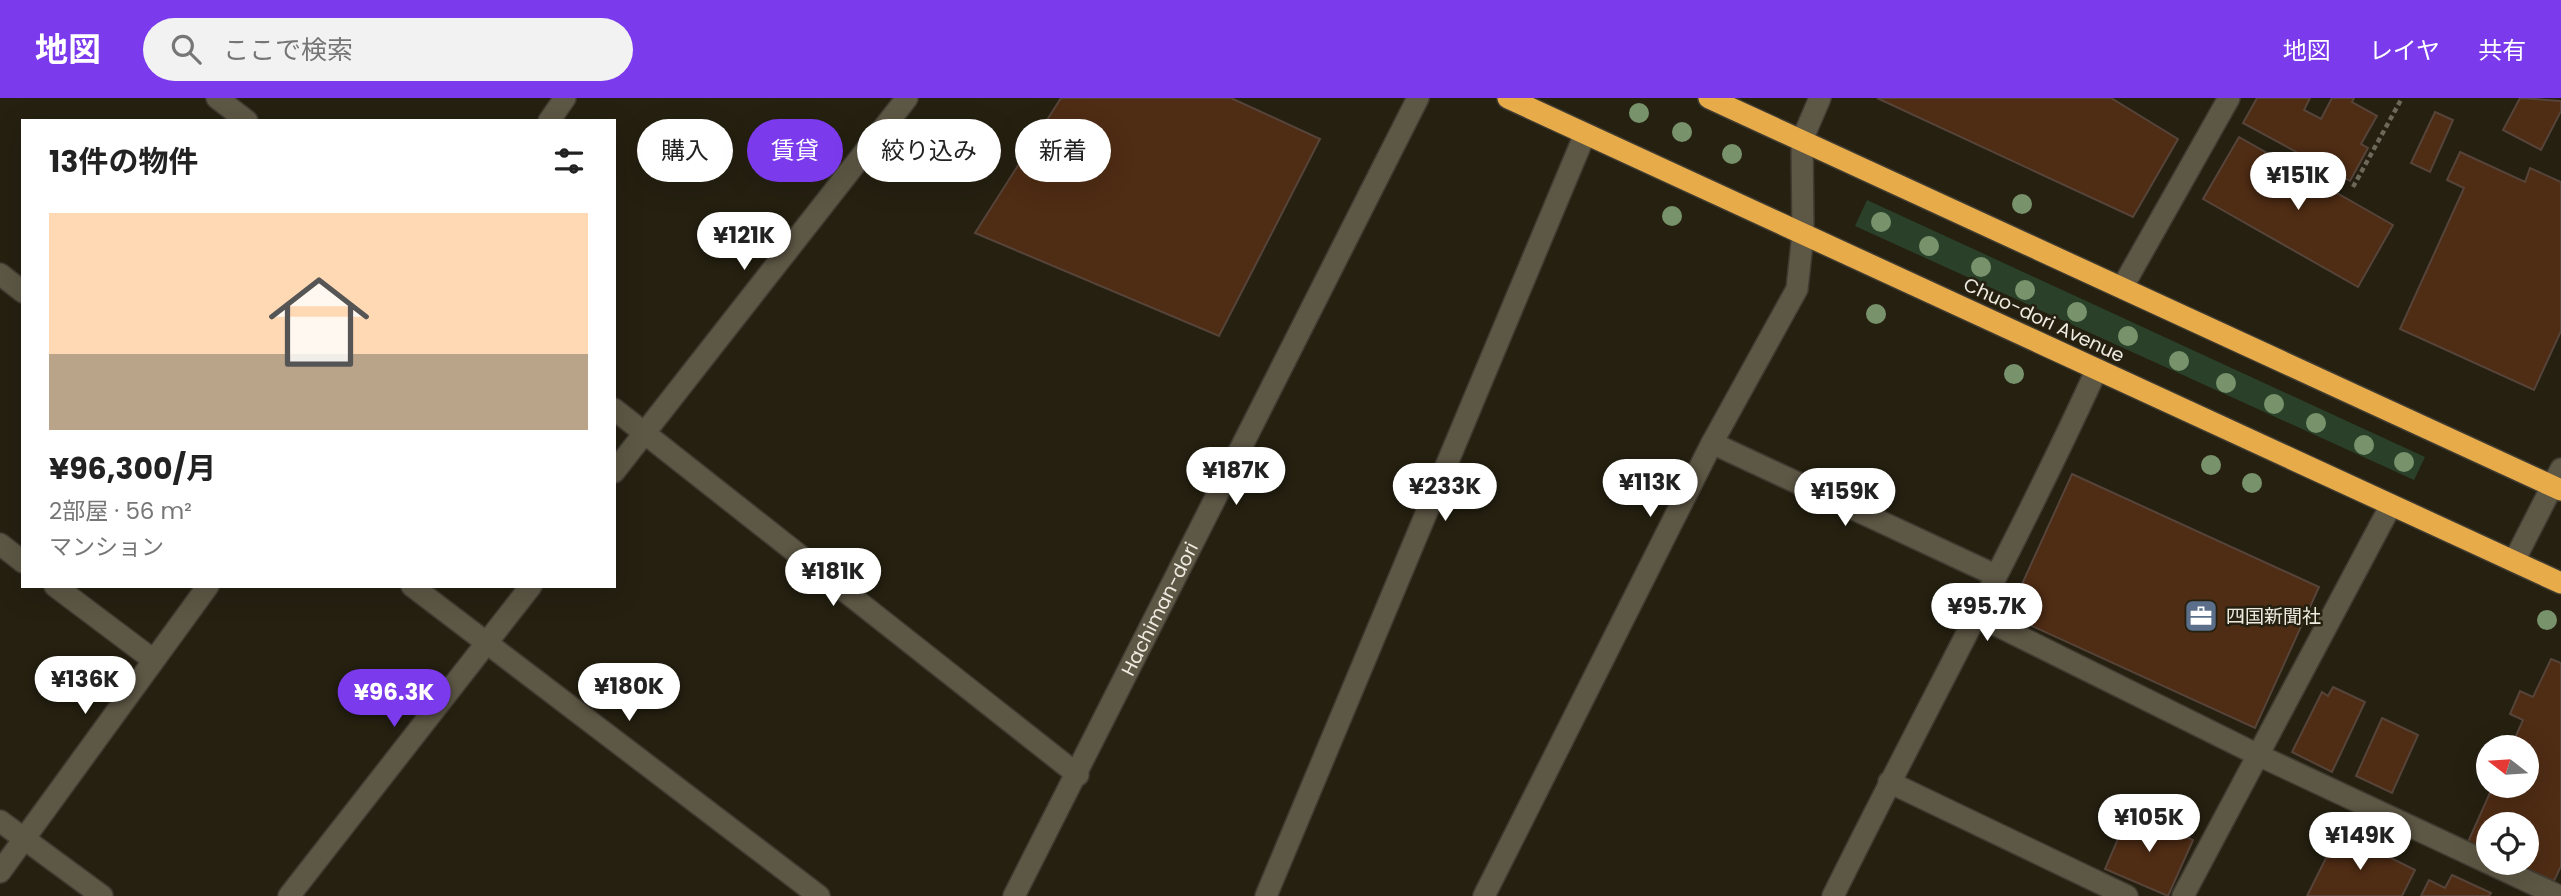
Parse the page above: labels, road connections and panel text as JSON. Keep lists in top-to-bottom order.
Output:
{
  "streets": {
    "highway": ["Chuo-dori Avenue"],
    "street": ["Hachiman-dori"]
  },
  "places": {
    "office": ["四国新聞社"]
  },
  "north": "left",
  "page": {
    "header": "地図",
    "search": "ここで検索",
    "nav": ["地図", "レイヤ", "共有"],
    "chip": [
      "購入",
      "賃貸",
      "絞り込み",
      "新着"
    ],
    "heading": "13件の物件",
    "price": [
      "¥151K",
      "¥121K",
      "¥187K",
      "¥113K",
      "¥233K",
      "¥159K",
      "¥181K",
      "¥95.7K",
      "¥136K",
      "¥180K",
      "¥96.3K",
      "¥105K",
      "¥149K"
    ],
    "list": [
      {
        "name": "¥96,300/月",
        "note": "2部屋 · 56 m² · マンション"
      }
    ]
  }
}
